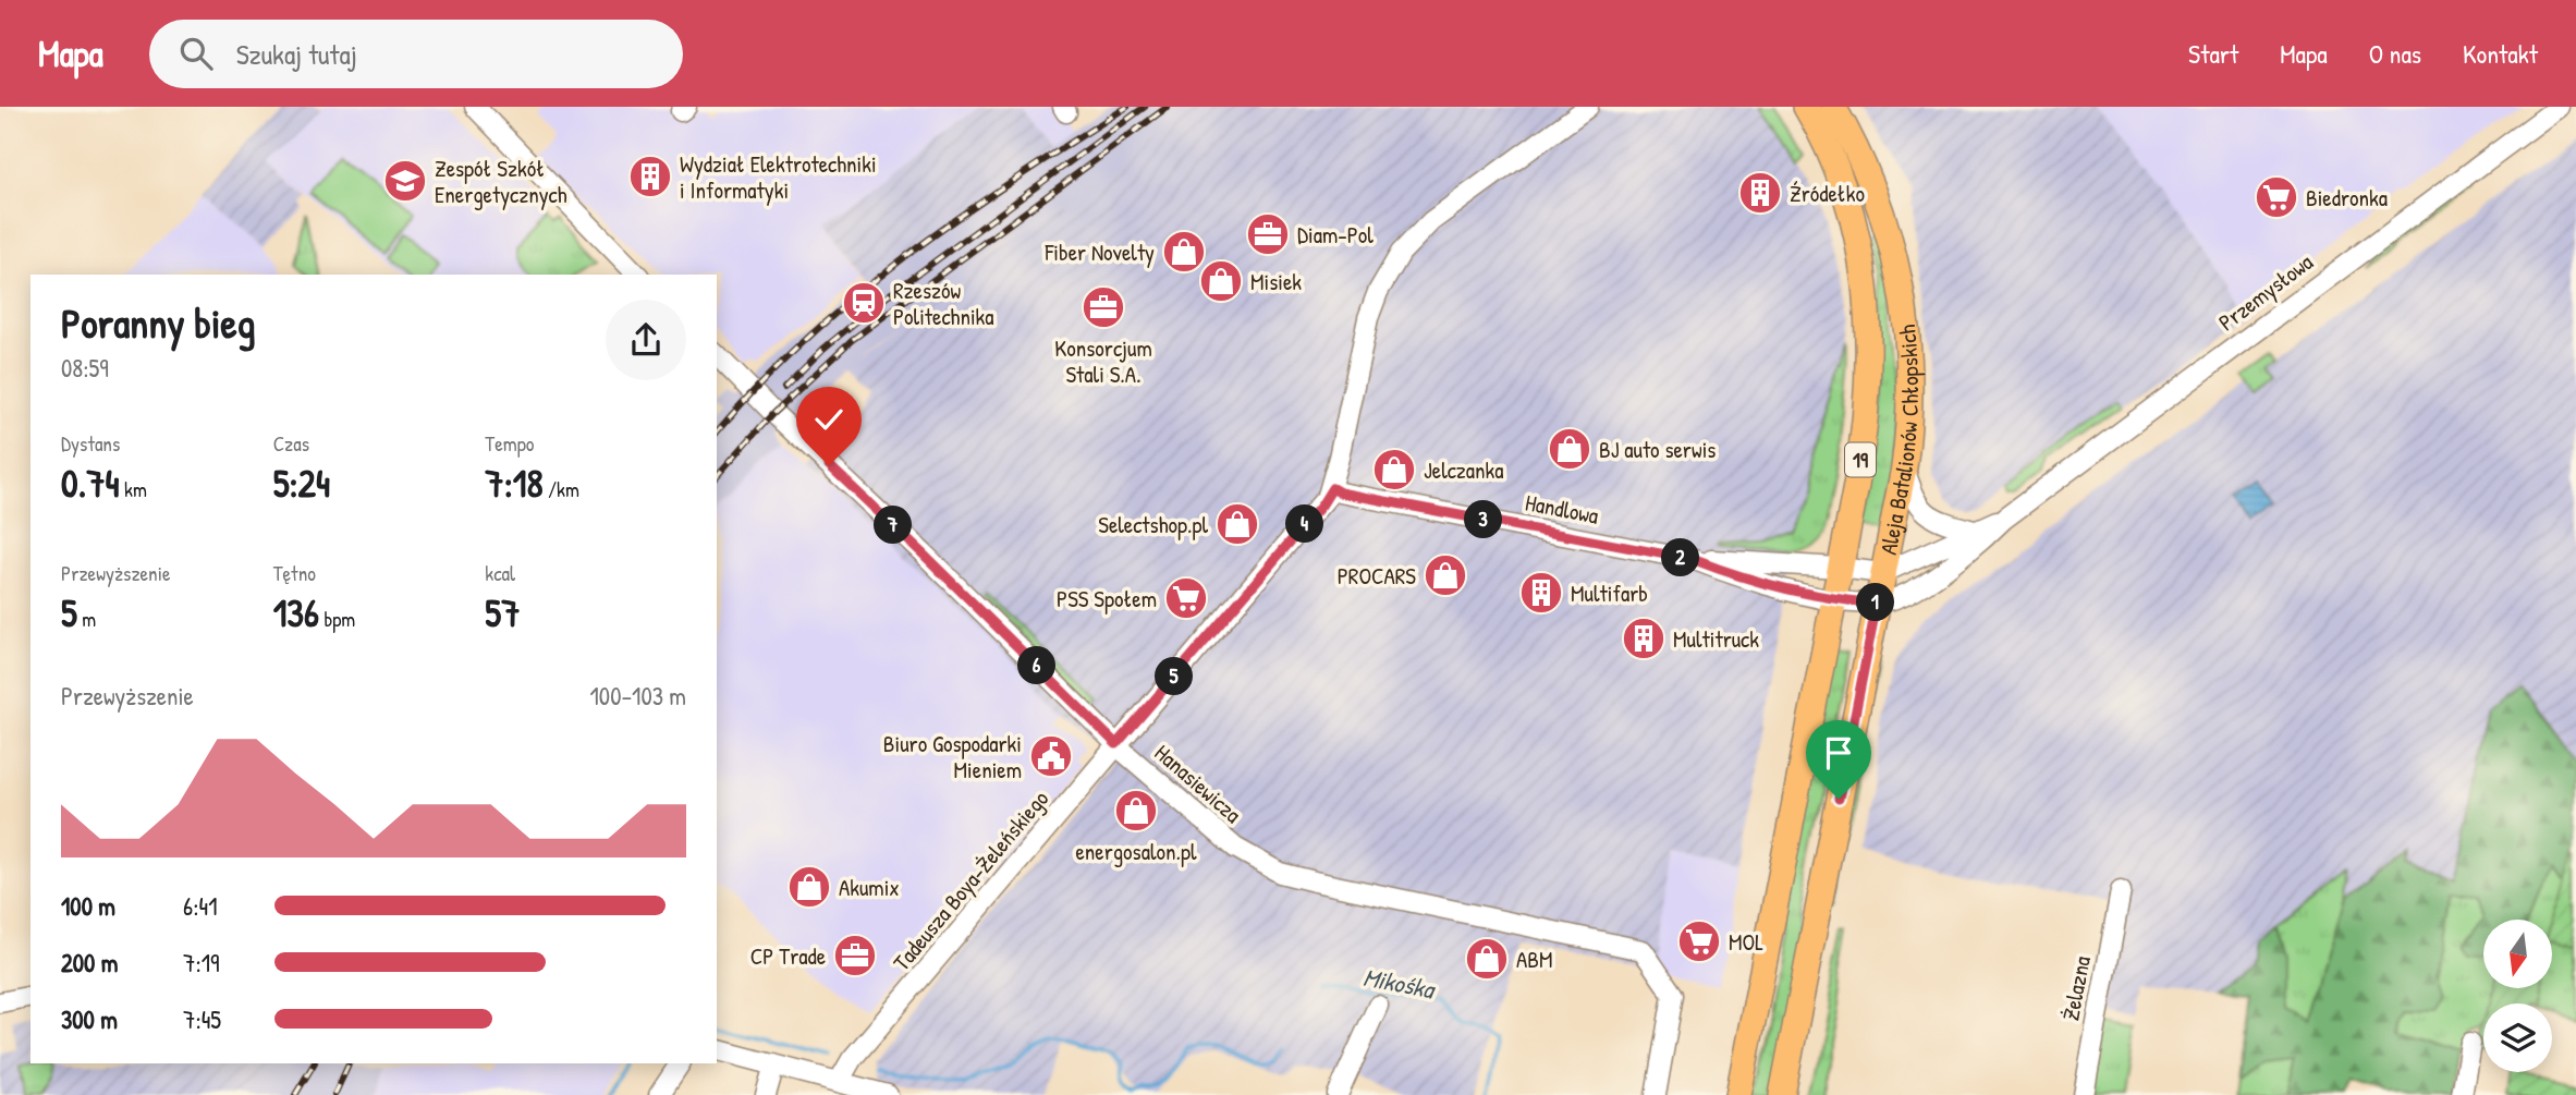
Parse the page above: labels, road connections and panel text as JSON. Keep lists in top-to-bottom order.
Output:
{
  "streets": {
    "main road": ["Aleja Batalionów Chłopskich", "19"],
    "street": [
      "Przemysłowa",
      "Handlowa",
      "Hanasiewicza",
      "Tadeusza Boya-Żeleńskiego",
      "Żelazna"
    ]
  },
  "crossings": [
    ["Przemysłowa", "Aleja Batalionów Chłopskich"],
    ["Przemysłowa", "Handlowa"],
    ["Aleja Batalionów Chłopskich", "Handlowa"],
    ["Handlowa", "Tadeusza Boya-Żeleńskiego"],
    ["Hanasiewicza", "Tadeusza Boya-Żeleńskiego"]
  ],
  "water": ["Mikośka"],
  "places": {
    "building": [
      "Wydział Elektrotechniki i Informatyki",
      "Źródełko",
      "Multifarb",
      "Multitruck"
    ],
    "school or university": ["Zespół Szkół Energetycznych"],
    "supermarket": ["Biedronka", "PSS Społem", "MOL"],
    "office": ["Diam-Pol", "Konsorcjum Stali S.A.", "CP Trade"],
    "shop": [
      "Fiber Novelty",
      "Misiek",
      "BJ auto serwis",
      "Jelczanka",
      "Selectshop.pl",
      "PROCARS",
      "energosalon.pl",
      "Akumix",
      "ABM"
    ],
    "station": ["Rzeszów Politechnika"],
    "public building": ["Biuro Gospodarki Mieniem"]
  },
  "north": "bottom",
  "page": {
    "header": "Mapa",
    "search": "Szukaj tutaj",
    "nav": [
      "Start",
      "Mapa",
      "O nas",
      "Kontakt"
    ],
    "heading": ["Poranny bieg", "08:59"],
    "stats": [
      ["Dystans", "0.74 km"],
      ["Czas", "5:24"],
      ["Tempo", "7:18 /km"],
      ["Przewyższenie", "5 m"],
      ["Tętno", "136 bpm"],
      ["kcal", "57"]
    ],
    "pins": [
      "3",
      "4",
      "7",
      "2",
      "1",
      "6",
      "5"
    ],
    "chart": ["Przewyższenie", "100–103 m"],
    "list": [
      {
        "name": "100 m",
        "note": "6:41"
      },
      {
        "name": "200 m",
        "note": "7:19"
      },
      {
        "name": "300 m",
        "note": "7:45"
      }
    ]
  }
}
